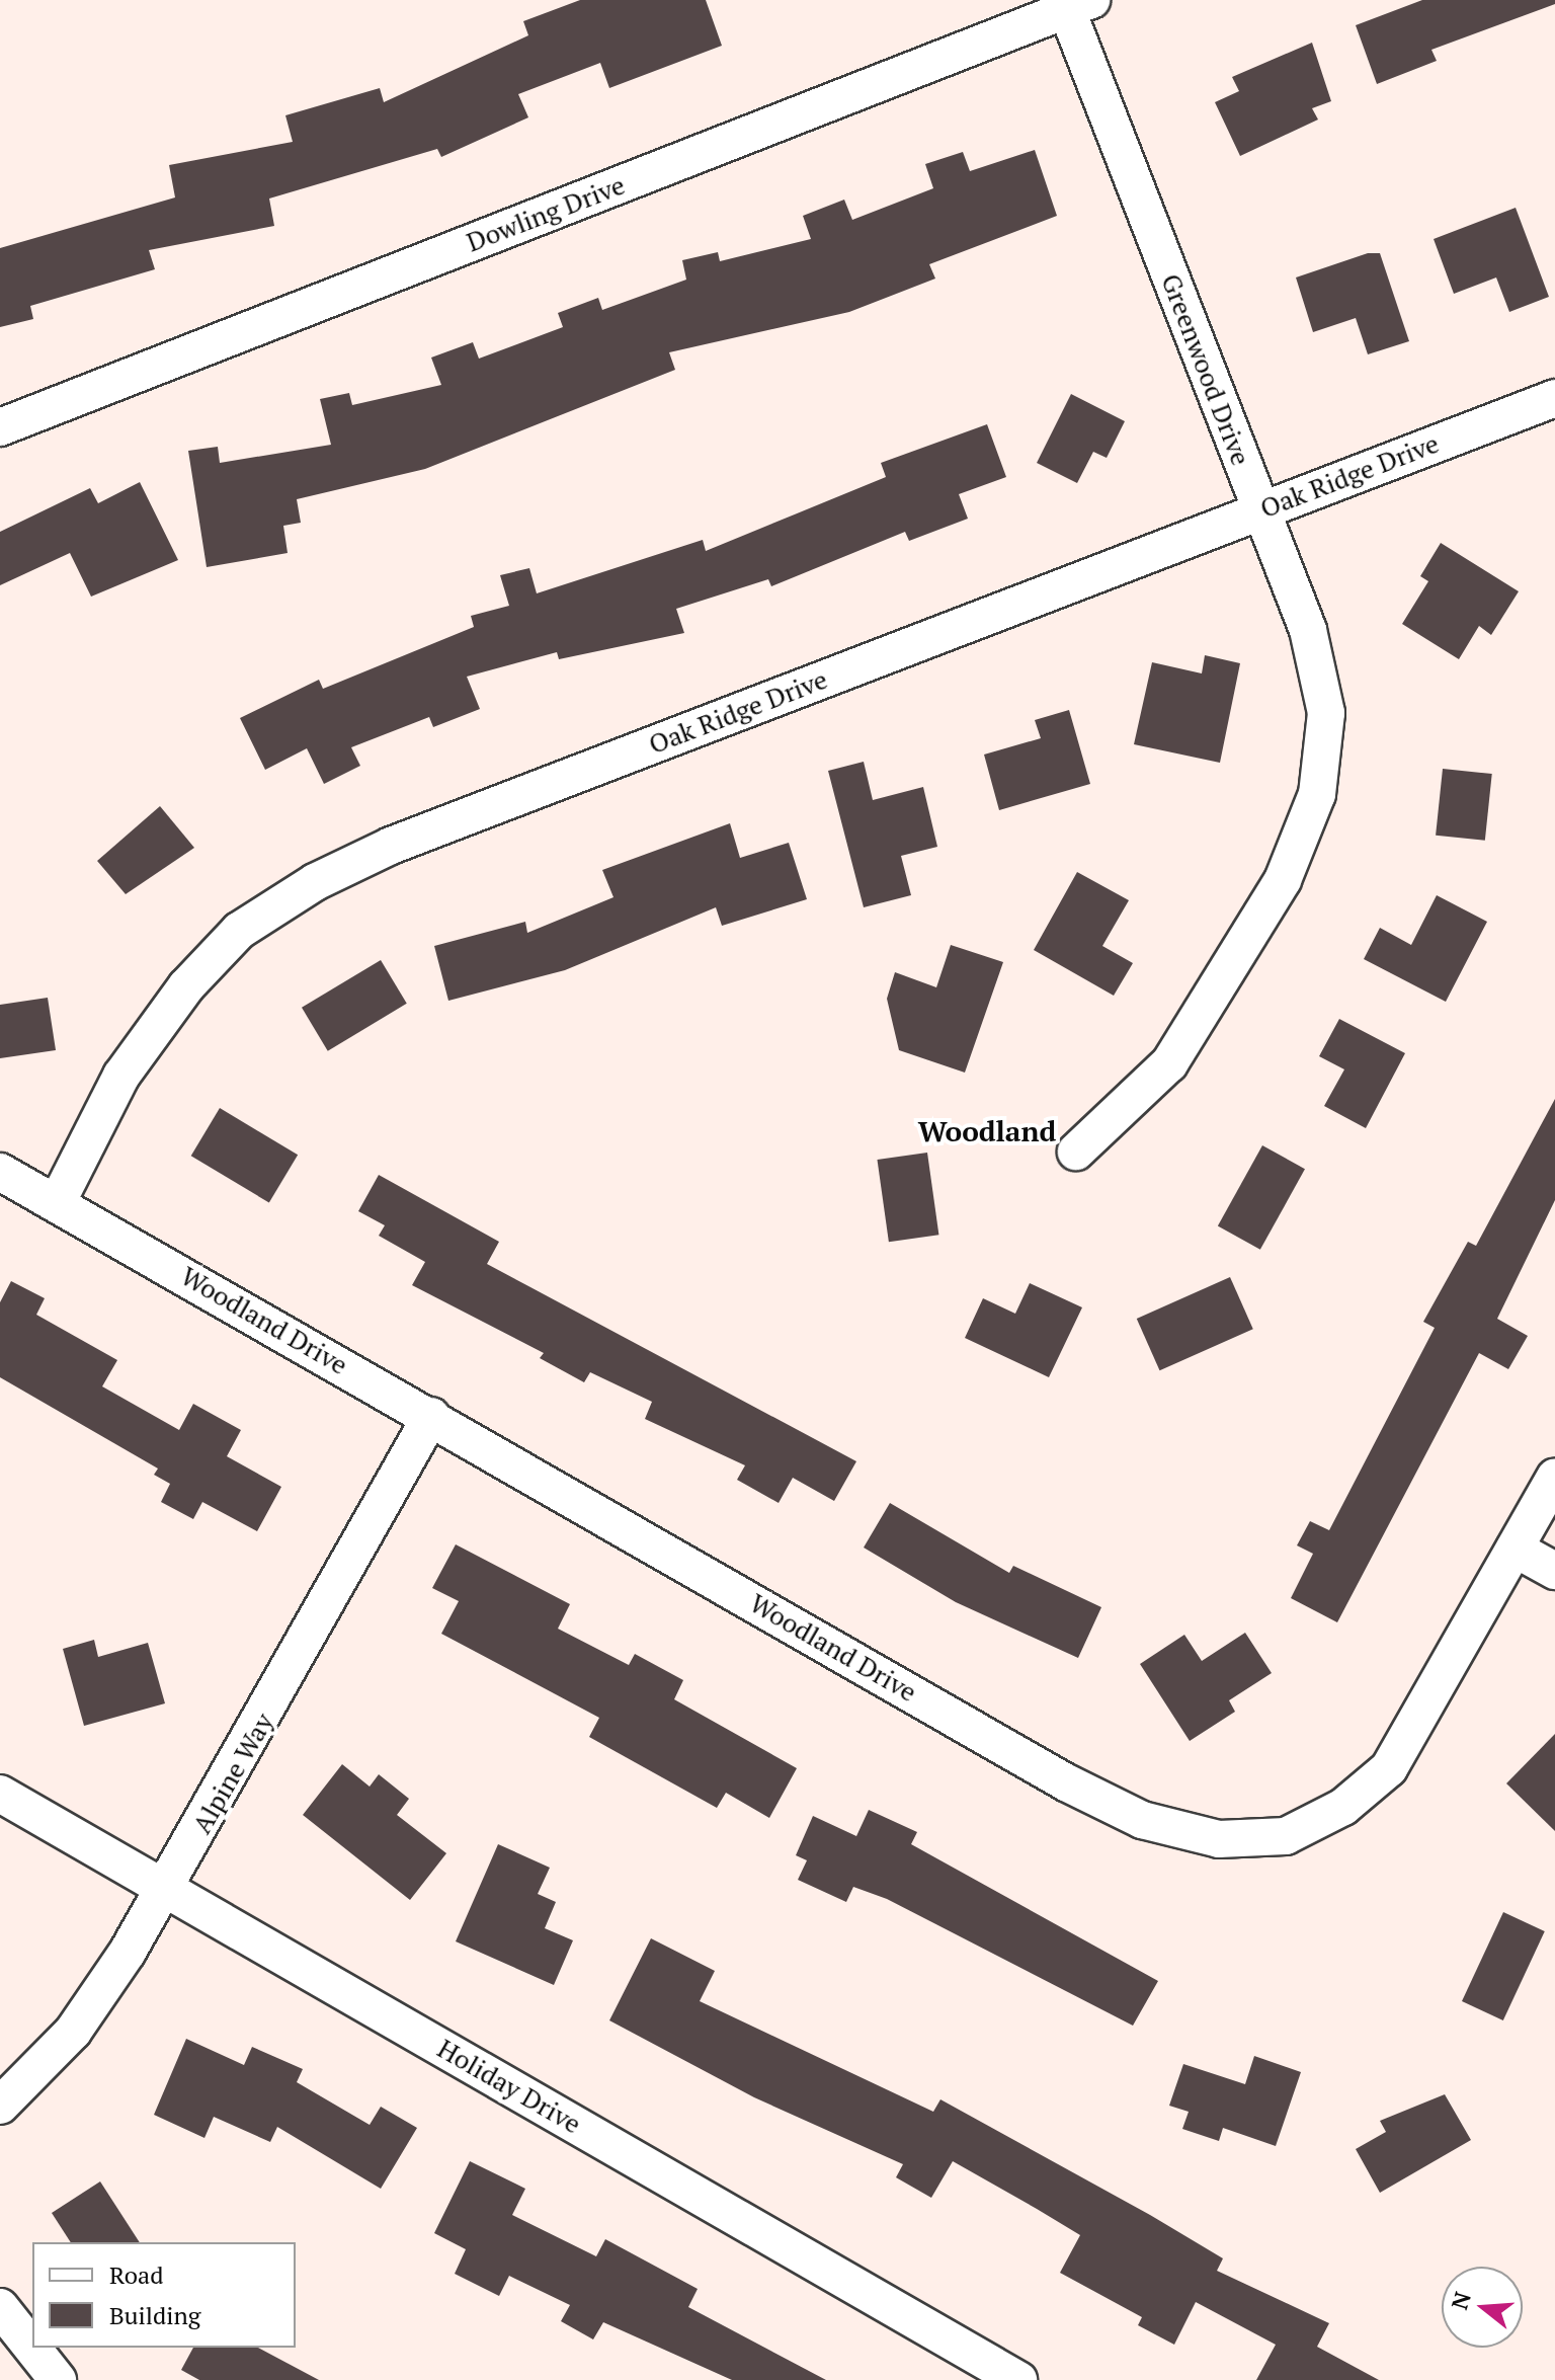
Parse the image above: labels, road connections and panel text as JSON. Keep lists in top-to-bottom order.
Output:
{
  "streets": {
    "street": [
      "Dowling Drive",
      "Greenwood Drive",
      "Oak Ridge Drive",
      "Woodland Drive",
      "Alpine Way",
      "Holiday Drive"
    ]
  },
  "crossings": [
    ["Dowling Drive", "Greenwood Drive"],
    ["Greenwood Drive", "Oak Ridge Drive"],
    ["Oak Ridge Drive", "Woodland Drive"],
    ["Woodland Drive", "Alpine Way"],
    ["Alpine Way", "Holiday Drive"]
  ],
  "districts": ["Woodland"],
  "legend": ["Road", "Building"],
  "north": "left"
}
